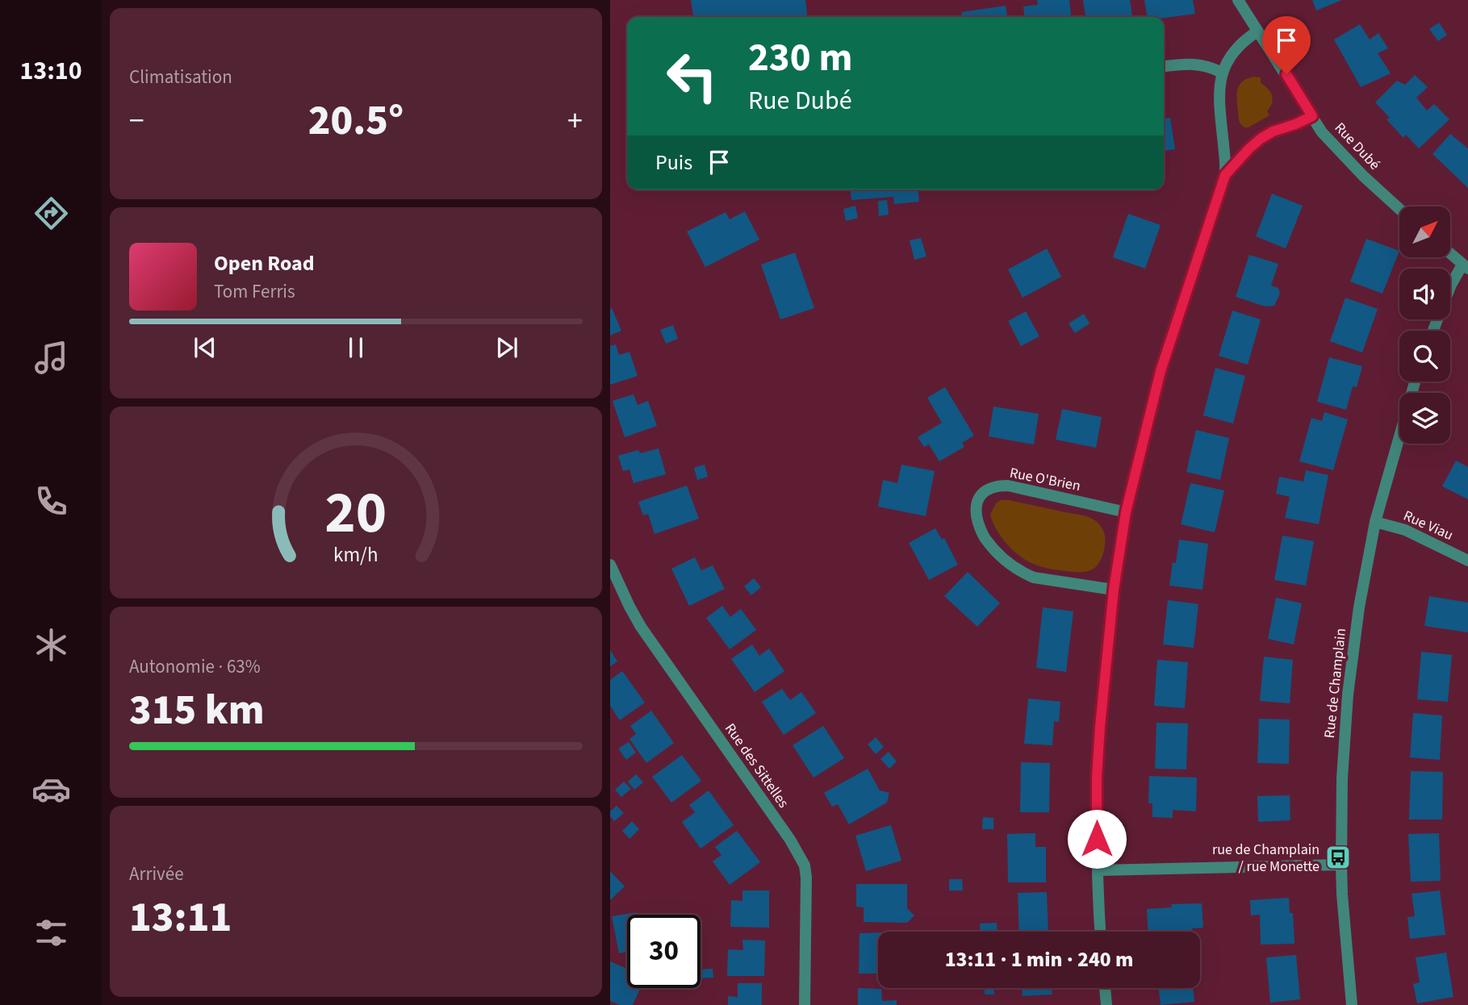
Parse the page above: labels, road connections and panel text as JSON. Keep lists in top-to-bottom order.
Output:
{
  "streets": {
    "street": [
      "Rue Dubé",
      "Rue O'Brien",
      "Rue Viau",
      "Rue de Champlain",
      "Rue des Sittelles"
    ]
  },
  "crossings": [
    ["Rue Viau", "Rue de Champlain"]
  ],
  "places": {
    "bus stop": ["rue de Champlain / rue Monette"]
  },
  "north": "top right",
  "page": {
    "tabs": "13:10",
    "tile": [
      "Climatisation",
      ["Autonomie · 63%", "315 km"],
      ["Arrivée", "13:11"]
    ],
    "turn": ["230 m", "Rue Dubé"],
    "heat": ["−", "20.5°", "+"],
    "then": "Puis",
    "song": ["Open Road", "Tom Ferris"],
    "limit": "30",
    "trip": "13:11 · 1 min · 240 m",
    "gauge": ["20", "km/h"]
  }
}
